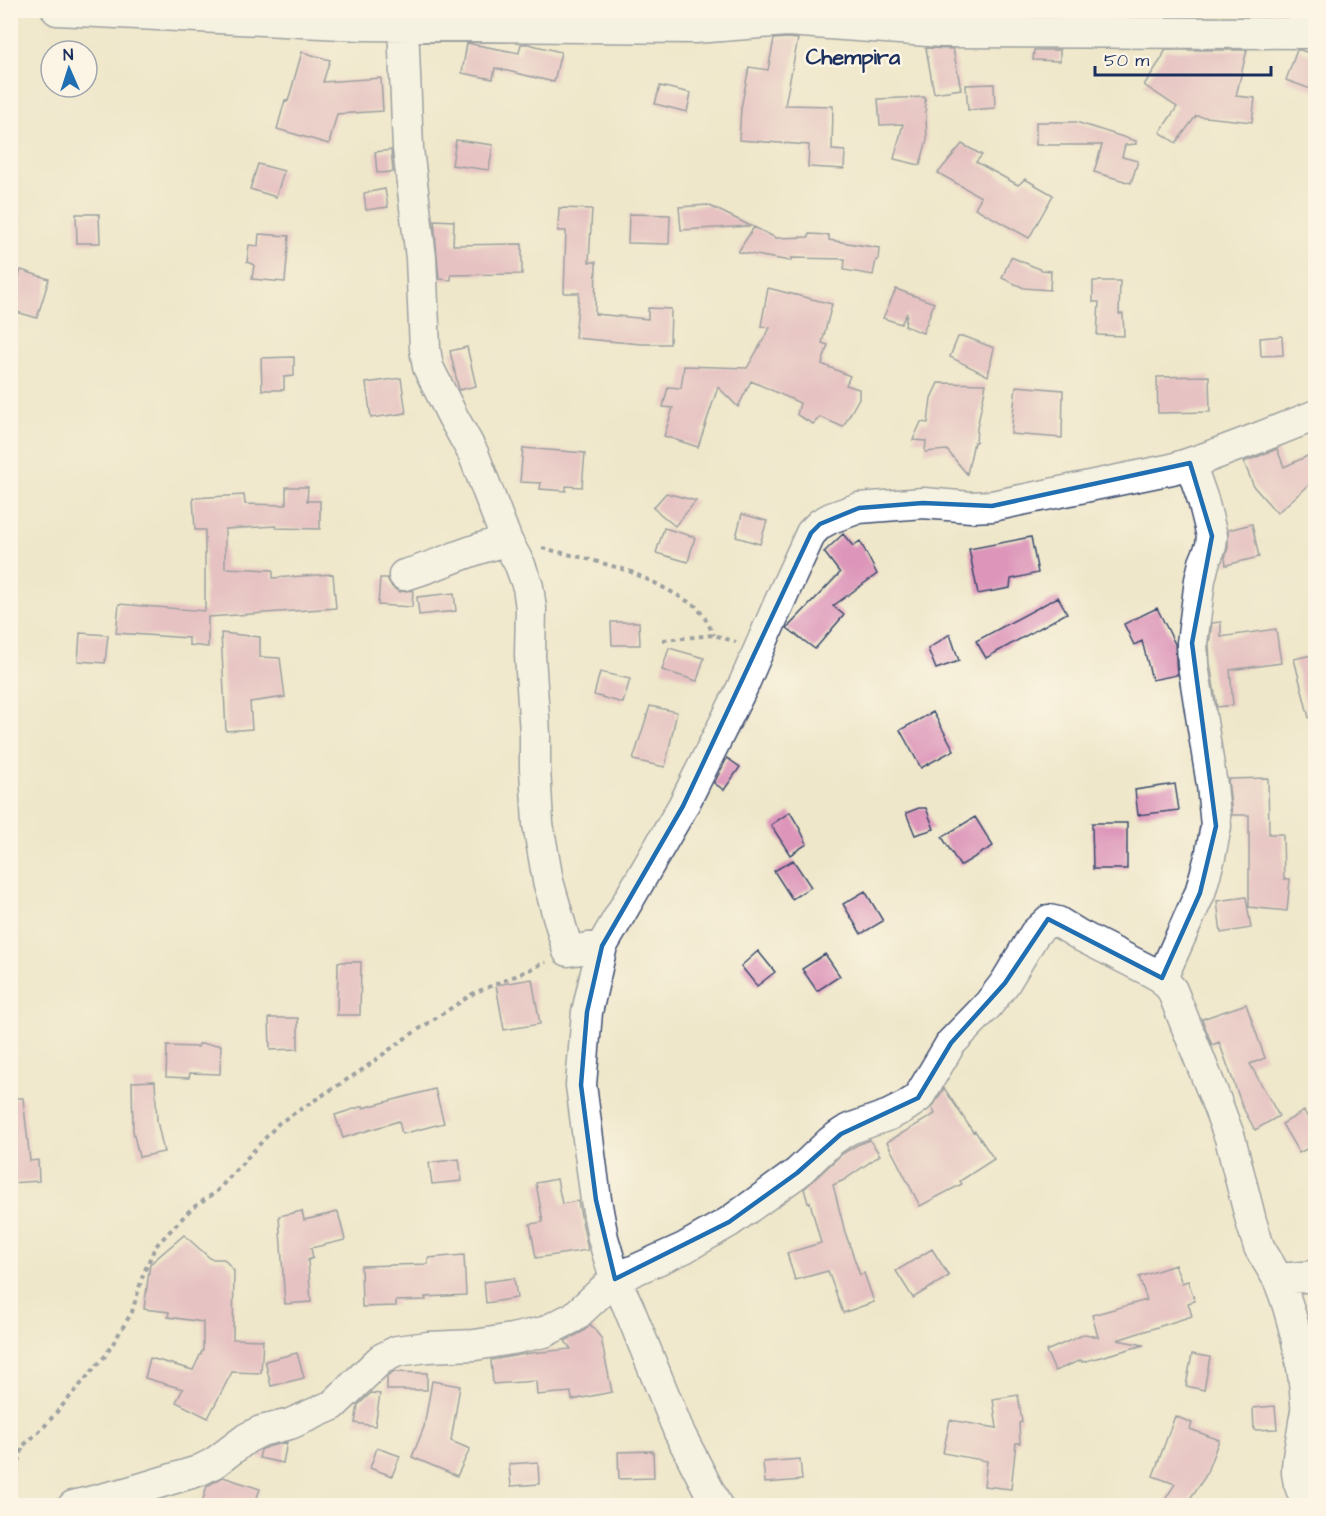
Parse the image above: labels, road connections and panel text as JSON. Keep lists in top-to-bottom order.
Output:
{
  "districts": ["Chempira"],
  "scale_bar": "50 m",
  "north": "top"
}
